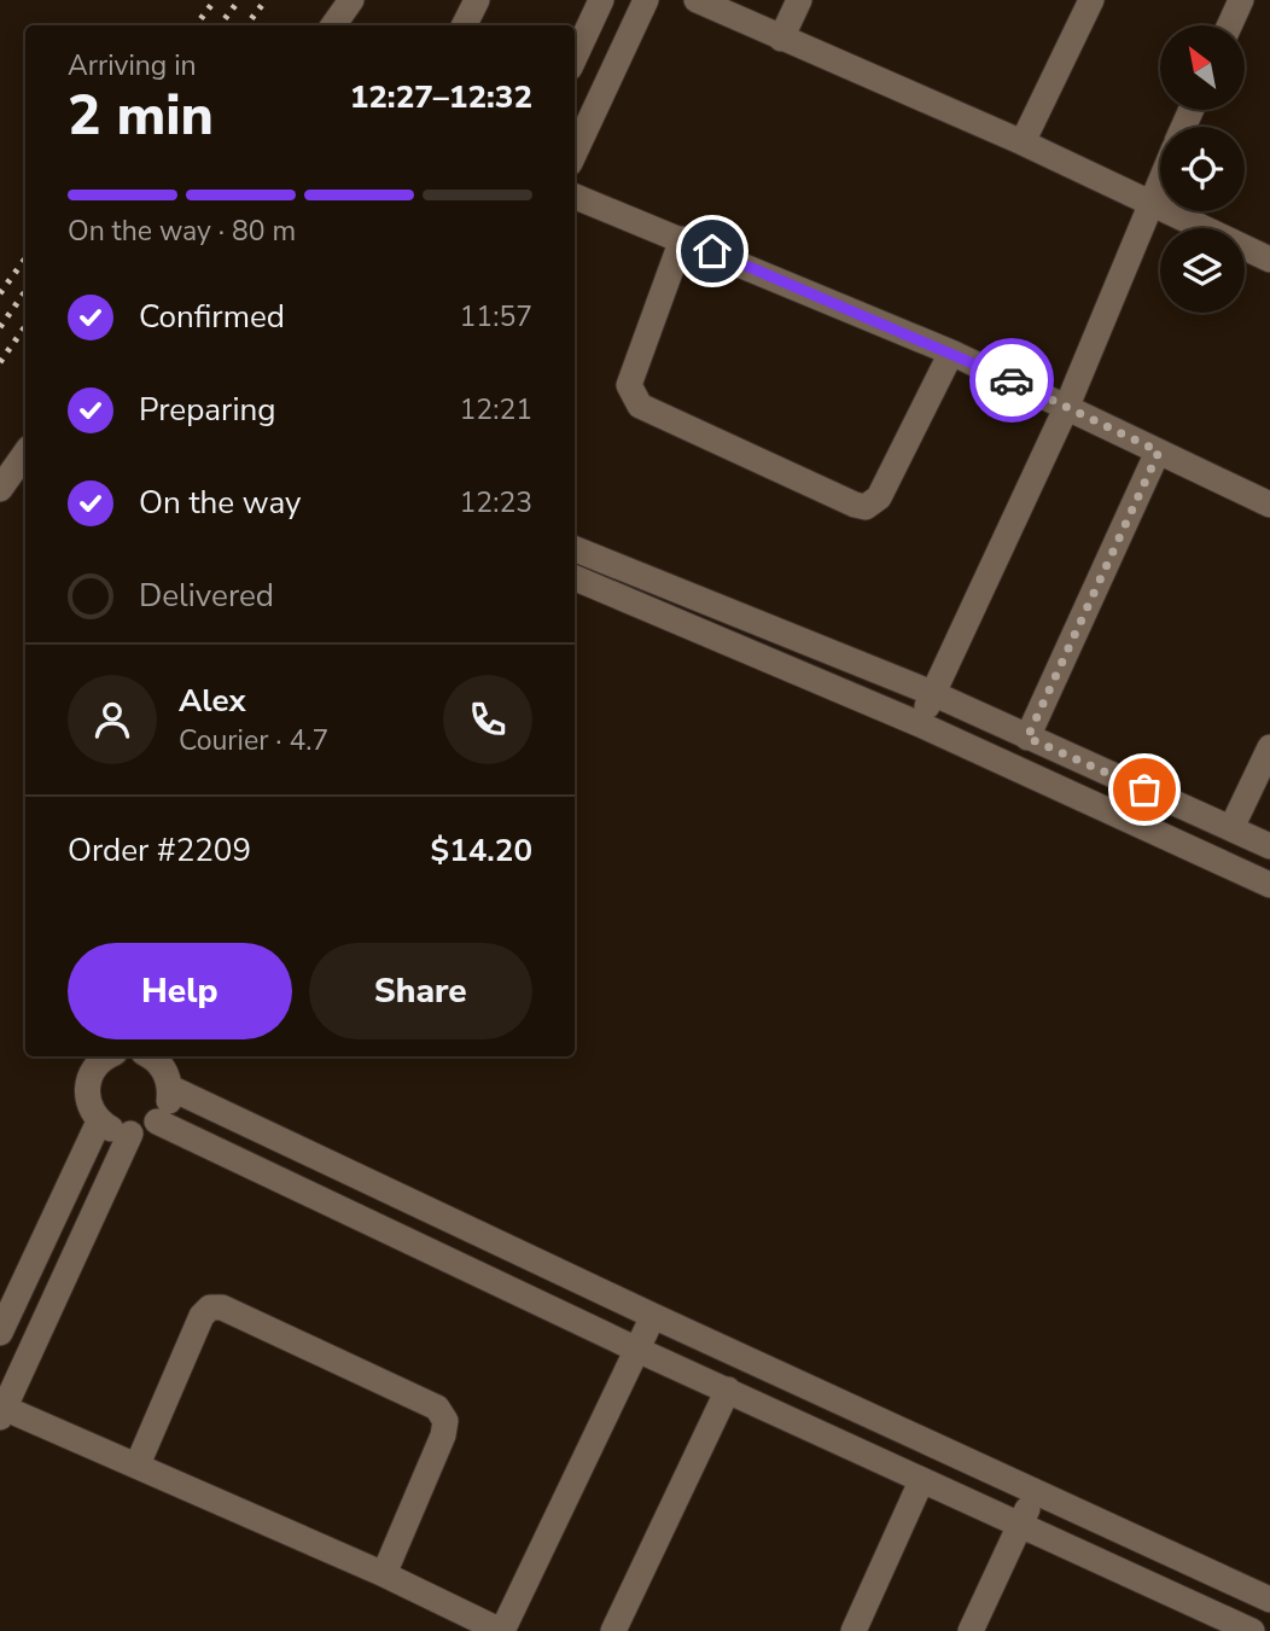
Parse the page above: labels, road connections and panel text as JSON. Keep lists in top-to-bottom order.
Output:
{
  "north": "top left",
  "page": {
    "heading": ["2 min", "Arriving in", "12:27–12:32"],
    "panel": [
      "Alex",
      "Courier · 4.7",
      "Order #2209",
      "$14.20"
    ],
    "bar": "On the way · 80 m",
    "list": [
      ["Confirmed", "11:57"],
      ["Preparing", "12:21"],
      ["On the way", "12:23"],
      "Delivered"
    ],
    "buttons": ["Help", "Share"]
  }
}
